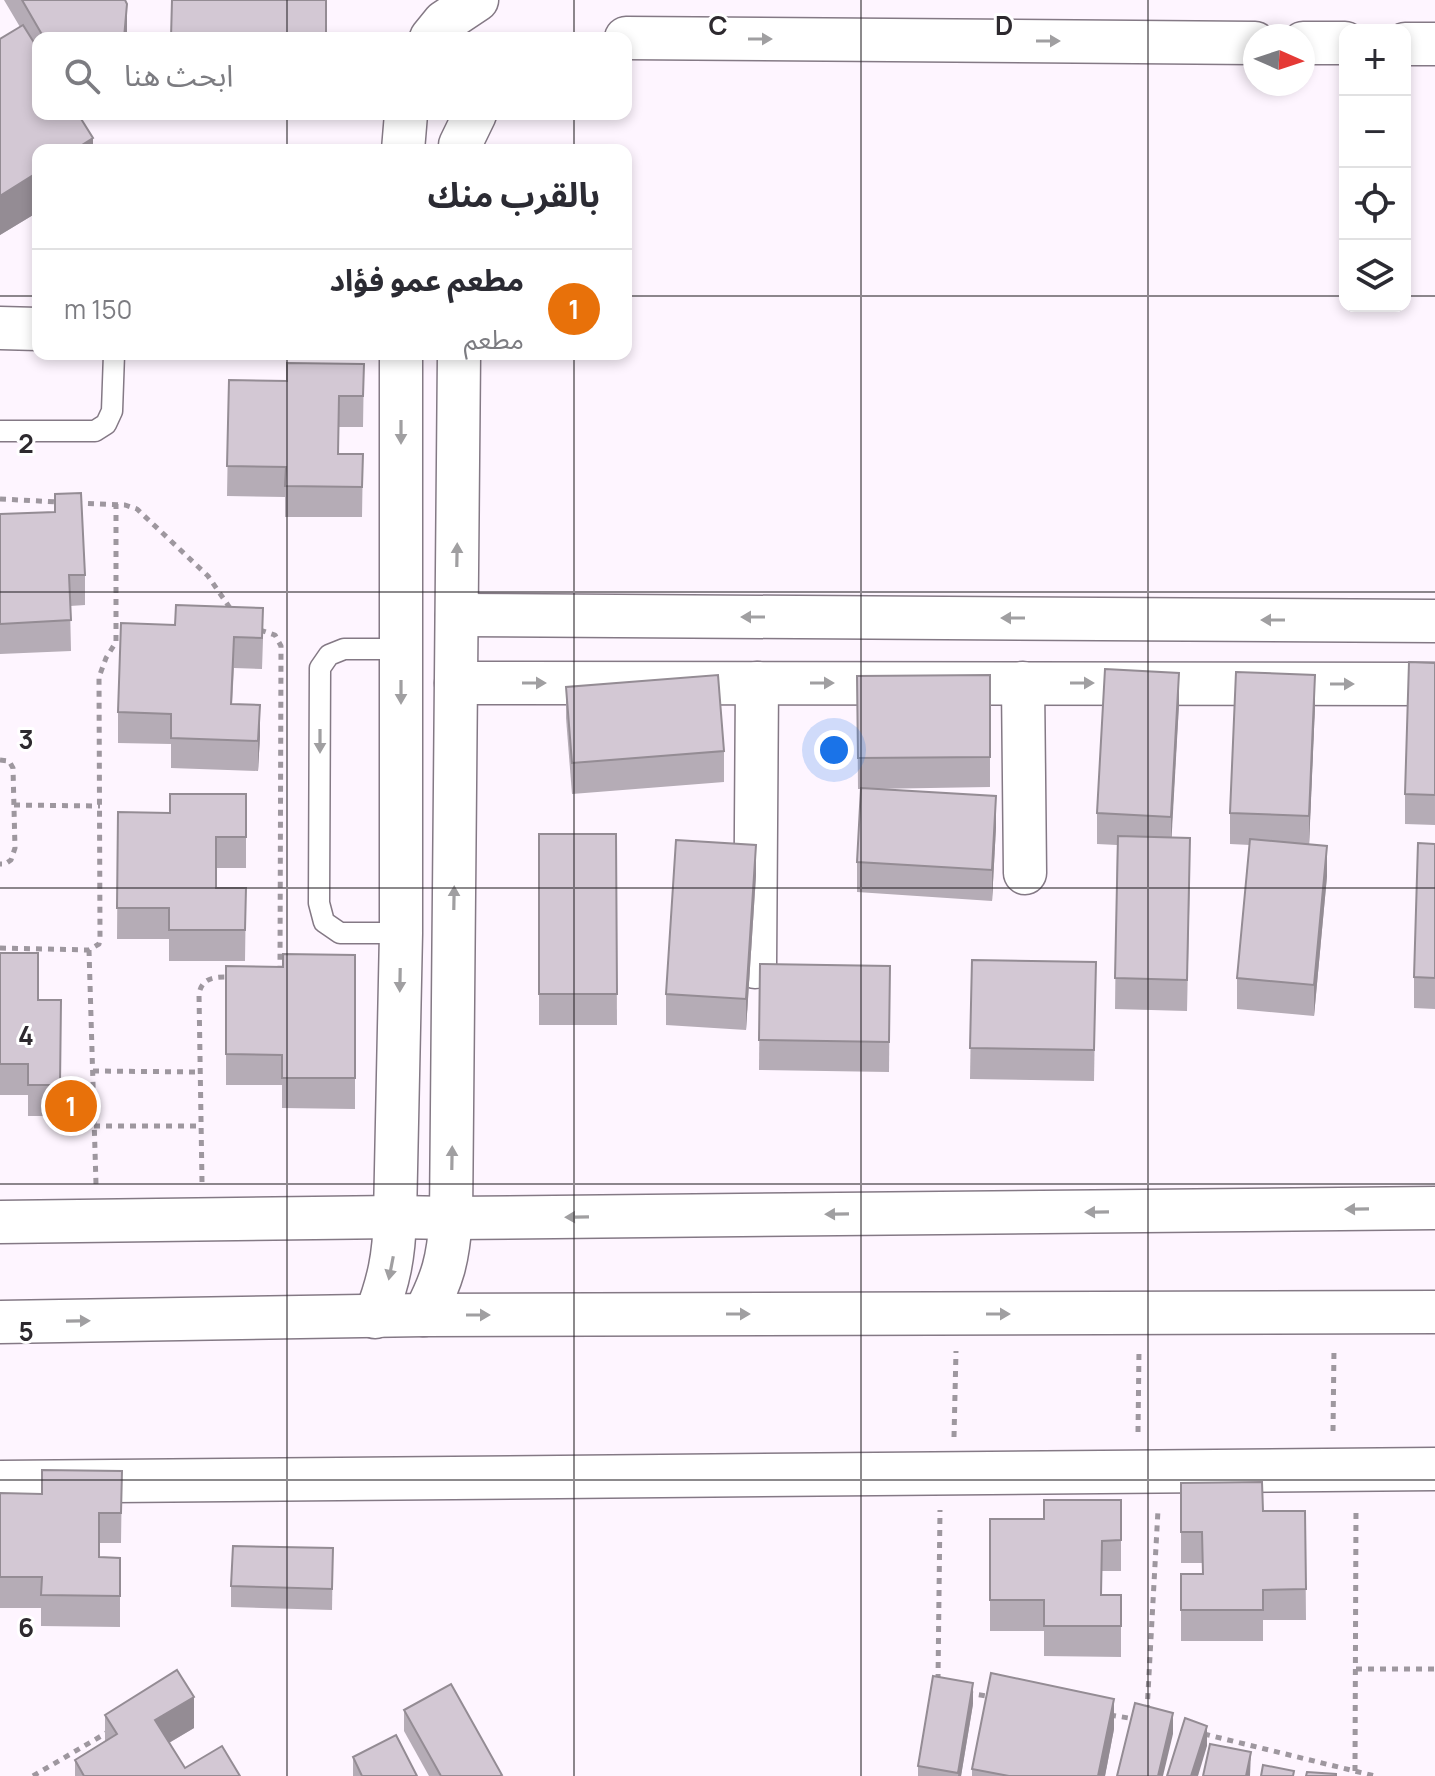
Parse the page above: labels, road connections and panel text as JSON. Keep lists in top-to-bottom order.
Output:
{
  "north": "right",
  "page": {
    "map_buttons": ["+", "−"],
    "search": "ابحث هنا",
    "heading": "بالقرب منك",
    "list": [
      {
        "mark": "1",
        "name": "مطعم عمو فؤاد",
        "note": "مطعم",
        "value": "150 m"
      }
    ],
    "pins": "1"
  },
  "grid": {
    "columns": ["C", "D"],
    "rows": [
      "2",
      "3",
      "4",
      "5",
      "6"
    ]
  }
}
